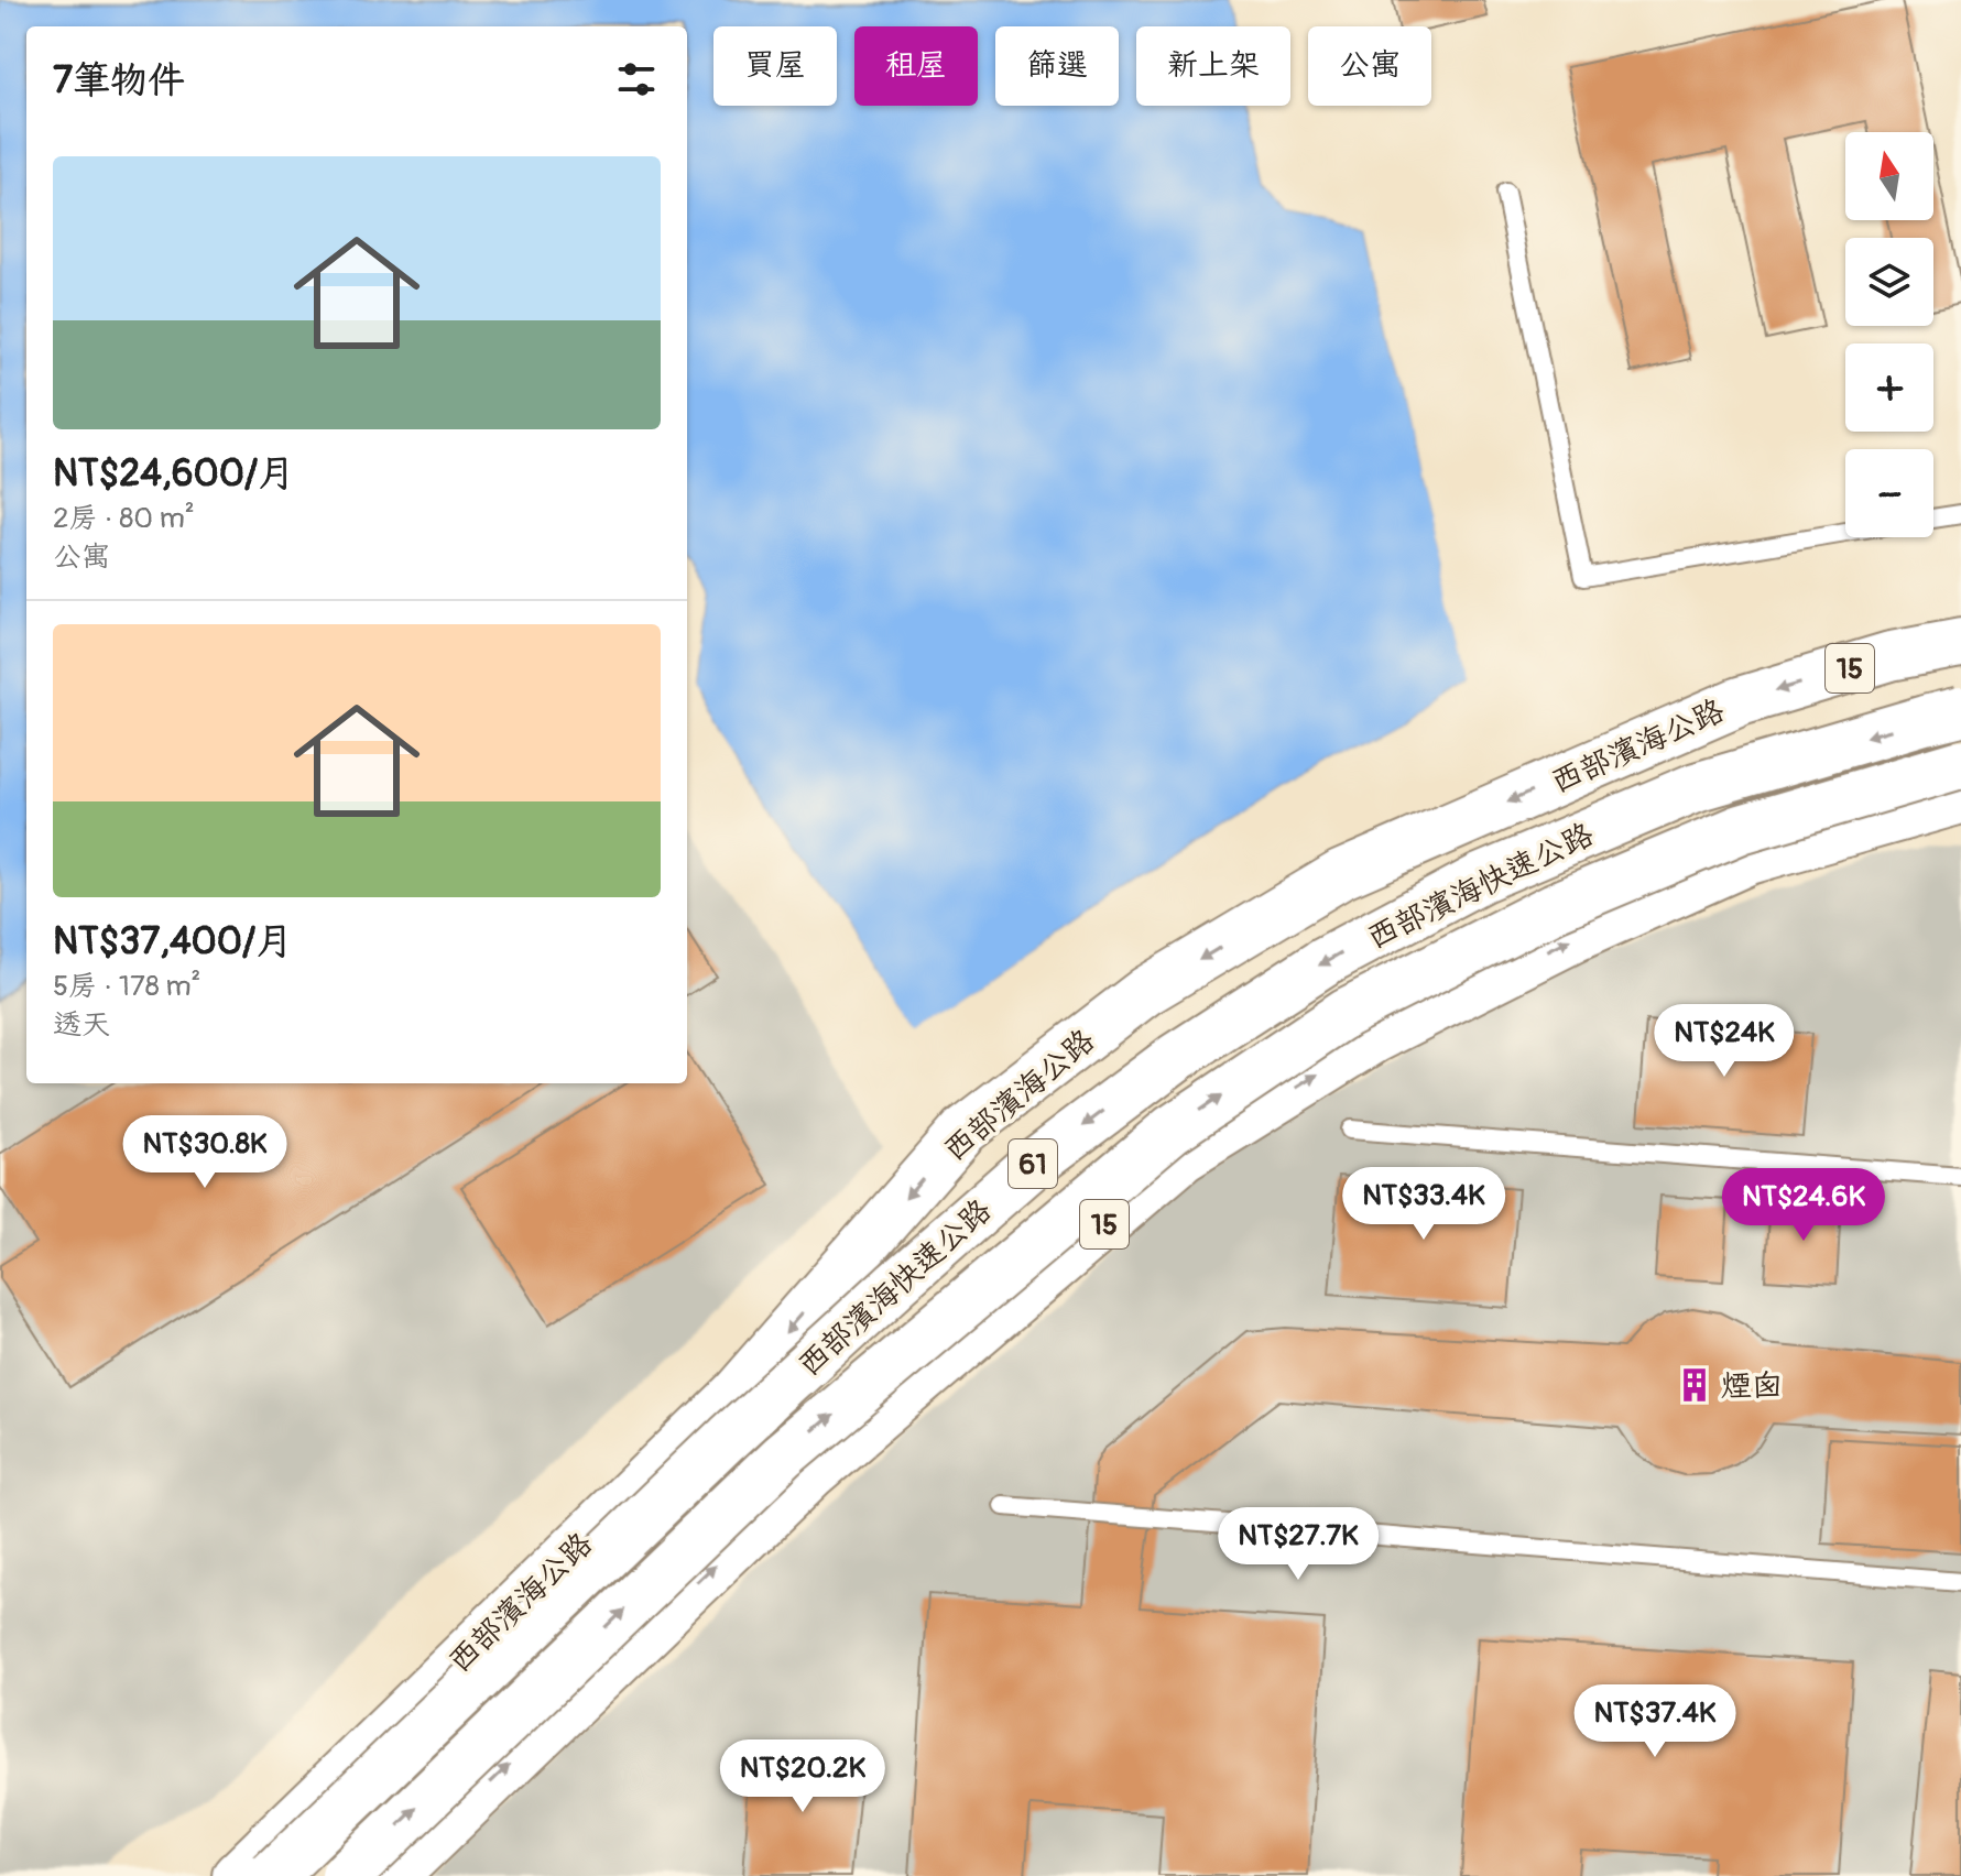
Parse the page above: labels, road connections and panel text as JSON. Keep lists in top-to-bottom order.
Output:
{
  "streets": {
    "main road": [
      "15",
      "西部濱海公路",
      "西部濱海快速公路",
      "61"
    ]
  },
  "places": {
    "building": ["煙囪"]
  },
  "north": "top",
  "page": {
    "chip": [
      "買屋",
      "租屋",
      "篩選",
      "新上架",
      "公寓"
    ],
    "heading": "7筆物件",
    "map_buttons": ["+", "−"],
    "list": [
      {
        "name": "NT$24,600/月",
        "note": "2房 · 80 m² · 公寓"
      },
      {
        "name": "NT$37,400/月",
        "note": "5房 · 178 m² · 透天"
      }
    ],
    "price": [
      "NT$24K",
      "NT$30.8K",
      "NT$33.4K",
      "NT$24.6K",
      "NT$27.7K",
      "NT$37.4K",
      "NT$20.2K"
    ]
  }
}
